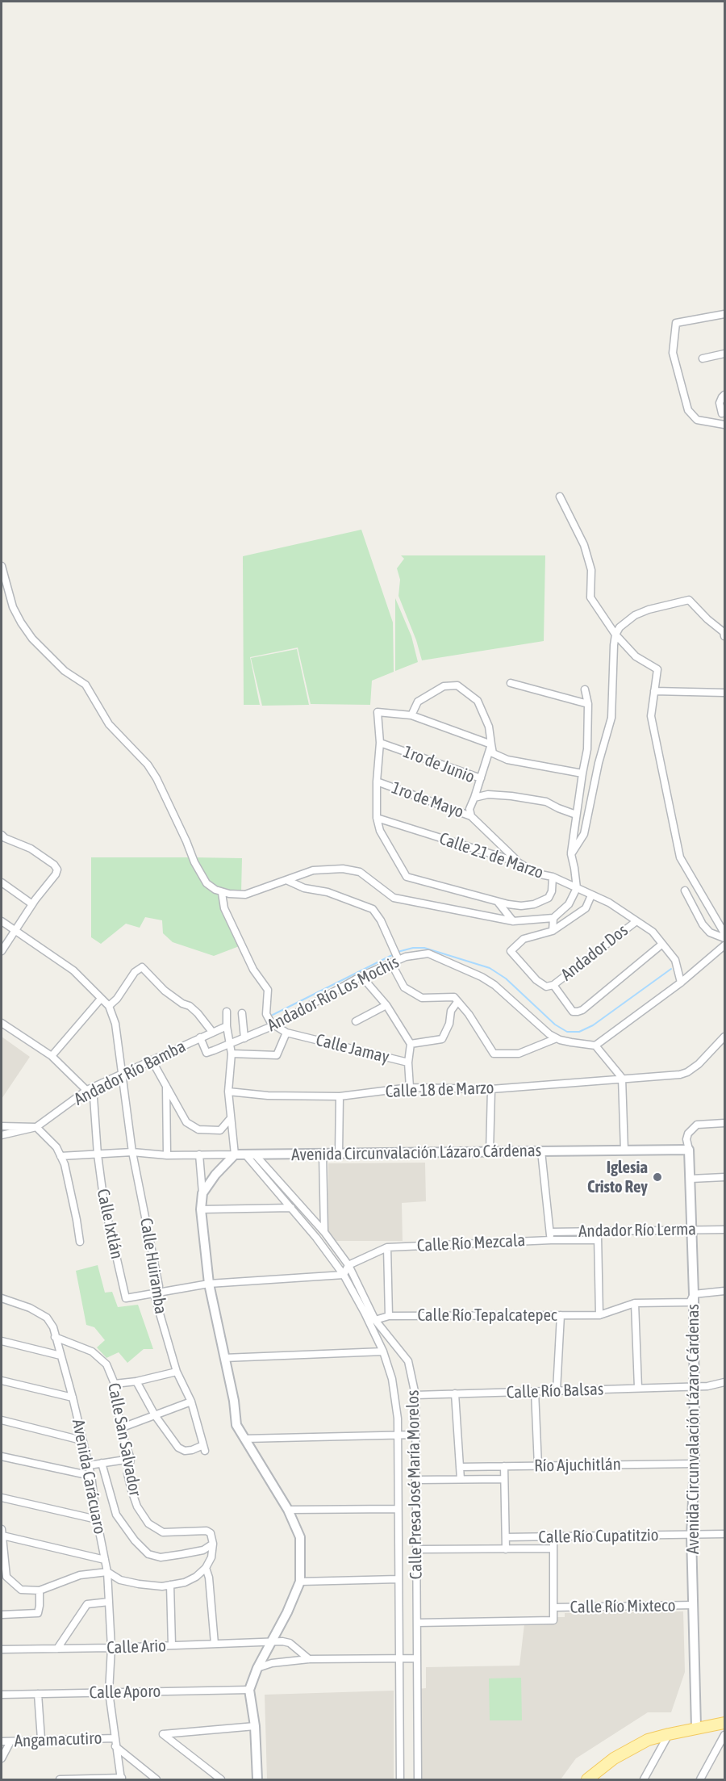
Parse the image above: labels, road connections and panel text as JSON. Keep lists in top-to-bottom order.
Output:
{
  "streets": {
    "street": [
      "1ro de Junio",
      "1ro de Mayo",
      "Calle 21 de Marzo",
      "Andador Dos",
      "Andador Río Los Mochis",
      "Calle Jamay",
      "Andador Río Bamba",
      "Calle 18 de Marzo",
      "Avenida Circunvalación Lázaro Cárdenas",
      "Calle Ixtlán",
      "Andador Río Lerma",
      "Calle Río Mezcala",
      "Calle Huiramba",
      "Calle Río Tepalcatepec",
      "Calle Río Balsas",
      "Calle San Salvador",
      "Río Ajuchitlán",
      "Avenida Carácuaro",
      "Calle Presa José María Morelos",
      "Calle Río Cupatitzio",
      "Calle Río Mixteco",
      "Calle Ario",
      "Calle Aporo",
      "Angamacutiro"
    ]
  },
  "crossings": [
    ["1ro de Junio", "1ro de Mayo"],
    ["1ro de Mayo", "Calle 21 de Marzo"],
    ["Calle 21 de Marzo", "Andador Dos"],
    ["Andador Río Los Mochis", "Calle Jamay"],
    ["Andador Río Los Mochis", "Andador Río Bamba"],
    ["Calle Jamay", "Calle 18 de Marzo"],
    ["Andador Río Bamba", "Calle Ixtlán"],
    ["Andador Río Bamba", "Calle Huiramba"],
    ["Avenida Circunvalación Lázaro Cárdenas", "Andador Río Lerma"],
    ["Avenida Circunvalación Lázaro Cárdenas", "Calle Río Tepalcatepec"],
    ["Avenida Circunvalación Lázaro Cárdenas", "Calle Río Balsas"],
    ["Avenida Circunvalación Lázaro Cárdenas", "Río Ajuchitlán"],
    ["Avenida Circunvalación Lázaro Cárdenas", "Calle Presa José María Morelos"],
    ["Avenida Circunvalación Lázaro Cárdenas", "Calle Río Cupatitzio"],
    ["Avenida Circunvalación Lázaro Cárdenas", "Calle Río Mixteco"],
    ["Calle Ixtlán", "Calle Huiramba"],
    ["Andador Río Lerma", "Calle Río Mezcala"],
    ["Calle Río Mezcala", "Calle Presa José María Morelos"],
    ["Calle Río Tepalcatepec", "Calle Presa José María Morelos"],
    ["Calle Río Balsas", "Calle Presa José María Morelos"],
    ["Calle San Salvador", "Avenida Carácuaro"],
    ["Avenida Carácuaro", "Calle Ario"],
    ["Avenida Carácuaro", "Calle Aporo"],
    ["Avenida Carácuaro", "Angamacutiro"],
    ["Calle Presa José María Morelos", "Calle Río Cupatitzio"],
    ["Calle Presa José María Morelos", "Calle Río Mixteco"]
  ],
  "places": ["Iglesia Cristo Rey"]
}
